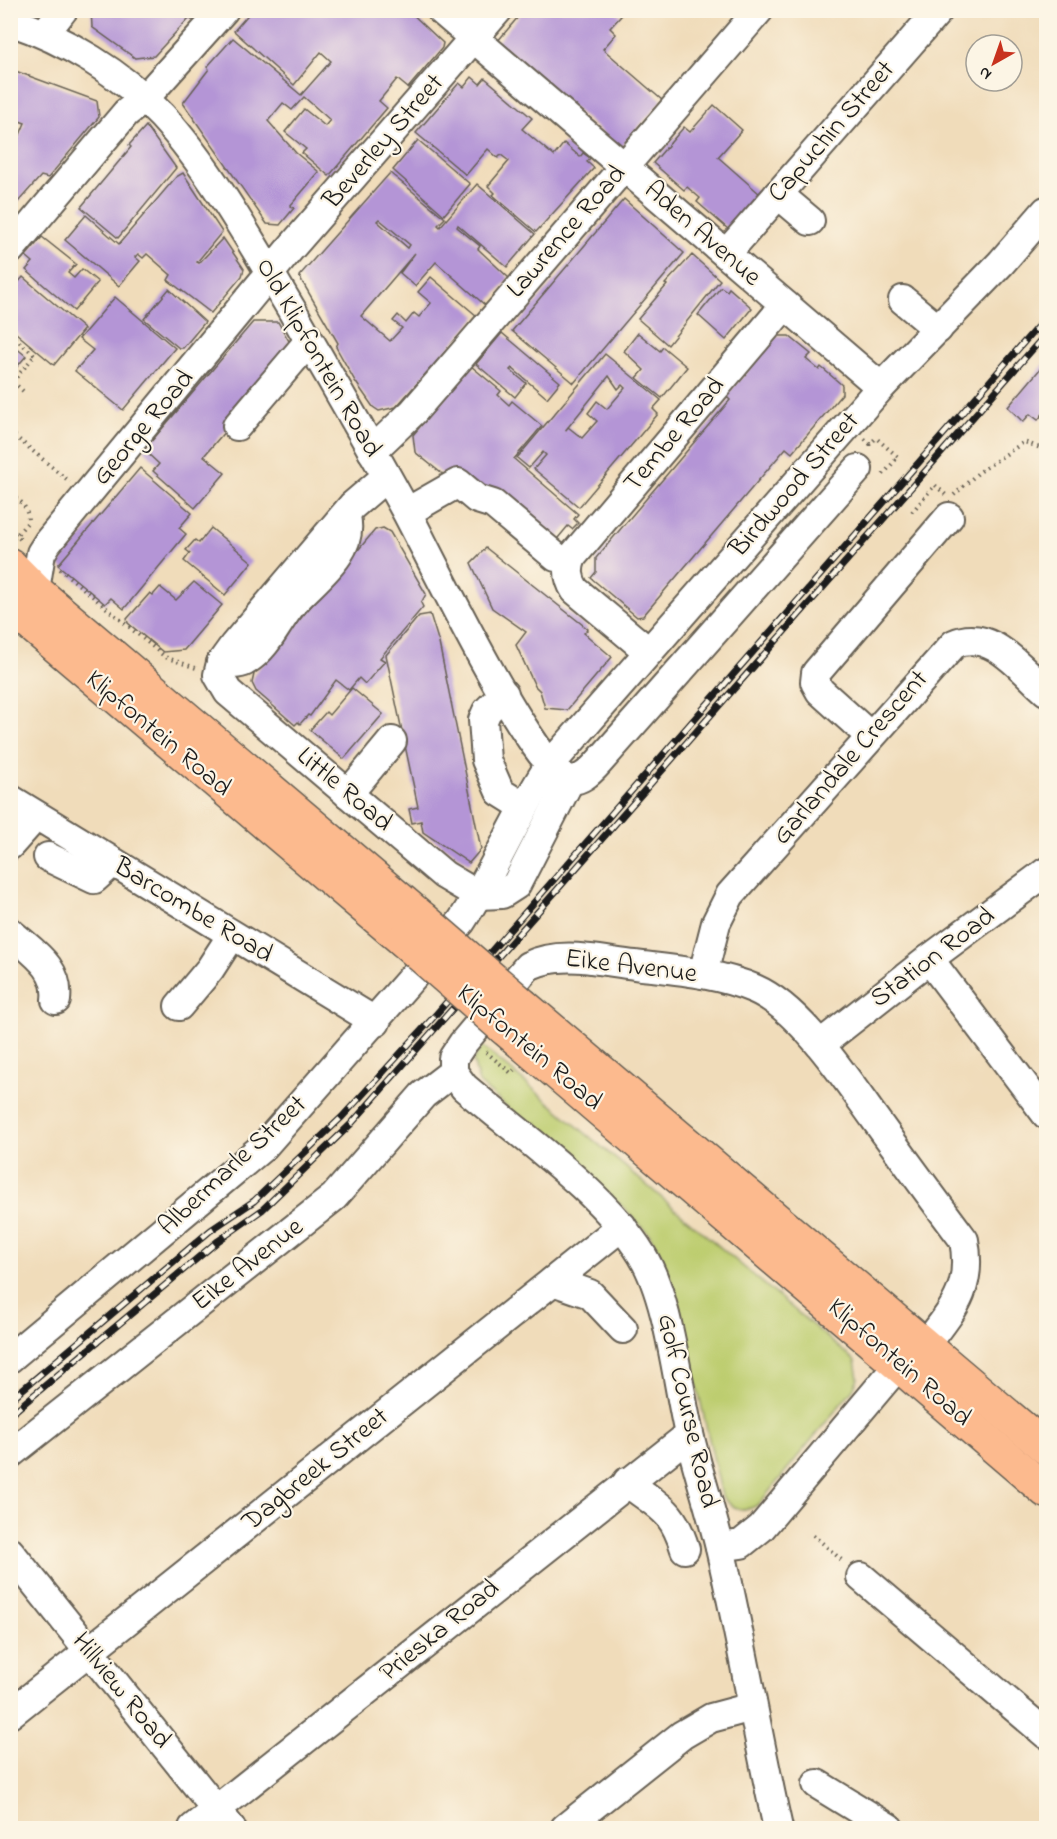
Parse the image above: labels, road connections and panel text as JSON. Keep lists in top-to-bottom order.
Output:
{
  "streets": {
    "main road": ["Klipfontein Road"],
    "street": [
      "Capuchin Street",
      "Beverley Street",
      "Lawrence Road",
      "Aden Avenue",
      "Old Klipfontein Road",
      "George Road",
      "Tembe Road",
      "Birdwood Street",
      "Garlandale Crescent",
      "Little Road",
      "Barcombe Road",
      "Station Road",
      "Eike Avenue",
      "Albermarle Street",
      "Golf Course Road",
      "Dagbreek Street",
      "Prieska Road",
      "Hillview Road"
    ]
  },
  "crossings": [
    ["Capuchin Street", "Aden Avenue"],
    ["Beverley Street", "Aden Avenue"],
    ["Beverley Street", "Old Klipfontein Road"],
    ["Beverley Street", "George Road"],
    ["Lawrence Road", "Aden Avenue"],
    ["Lawrence Road", "Old Klipfontein Road"],
    ["Aden Avenue", "Tembe Road"],
    ["Aden Avenue", "Birdwood Street"],
    ["Old Klipfontein Road", "George Road"],
    ["Old Klipfontein Road", "Birdwood Street"],
    ["George Road", "Klipfontein Road"],
    ["Klipfontein Road", "Eike Avenue"],
    ["Garlandale Crescent", "Eike Avenue"],
    ["Little Road", "Albermarle Street"],
    ["Barcombe Road", "Albermarle Street"],
    ["Station Road", "Eike Avenue"],
    ["Eike Avenue", "Golf Course Road"],
    ["Golf Course Road", "Dagbreek Street"],
    ["Golf Course Road", "Prieska Road"],
    ["Dagbreek Street", "Hillview Road"],
    ["Prieska Road", "Hillview Road"]
  ],
  "north": "bottom left"
}
